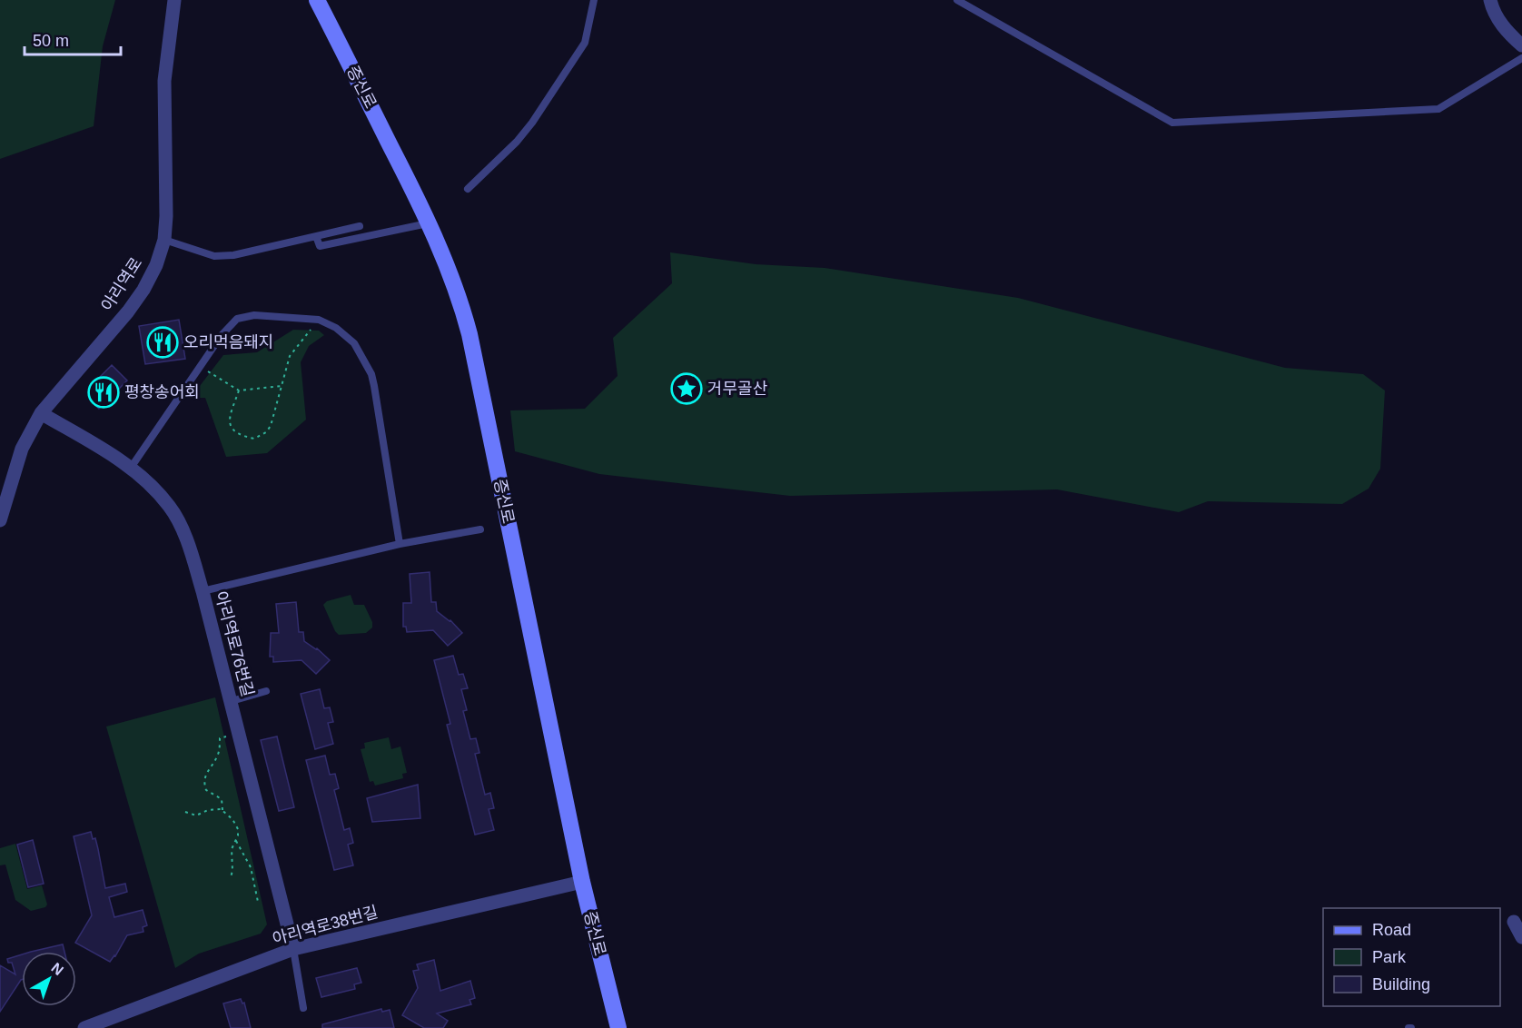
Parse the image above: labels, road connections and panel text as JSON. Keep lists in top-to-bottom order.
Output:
{
  "streets": {
    "street": [
      "증신로",
      "아리역로",
      "아리역로76번길",
      "아리역로38번길"
    ]
  },
  "crossings": [
    ["증신로", "아리역로38번길"],
    ["아리역로", "아리역로76번길"],
    ["아리역로76번길", "아리역로38번길"]
  ],
  "places": {
    "restaurant": ["오리먹음돼지", "평창송어회"],
    "place": ["거무골산"]
  },
  "legend": ["Road", "Park", "Building"],
  "scale_bar": "50 m",
  "north": "top right"
}
